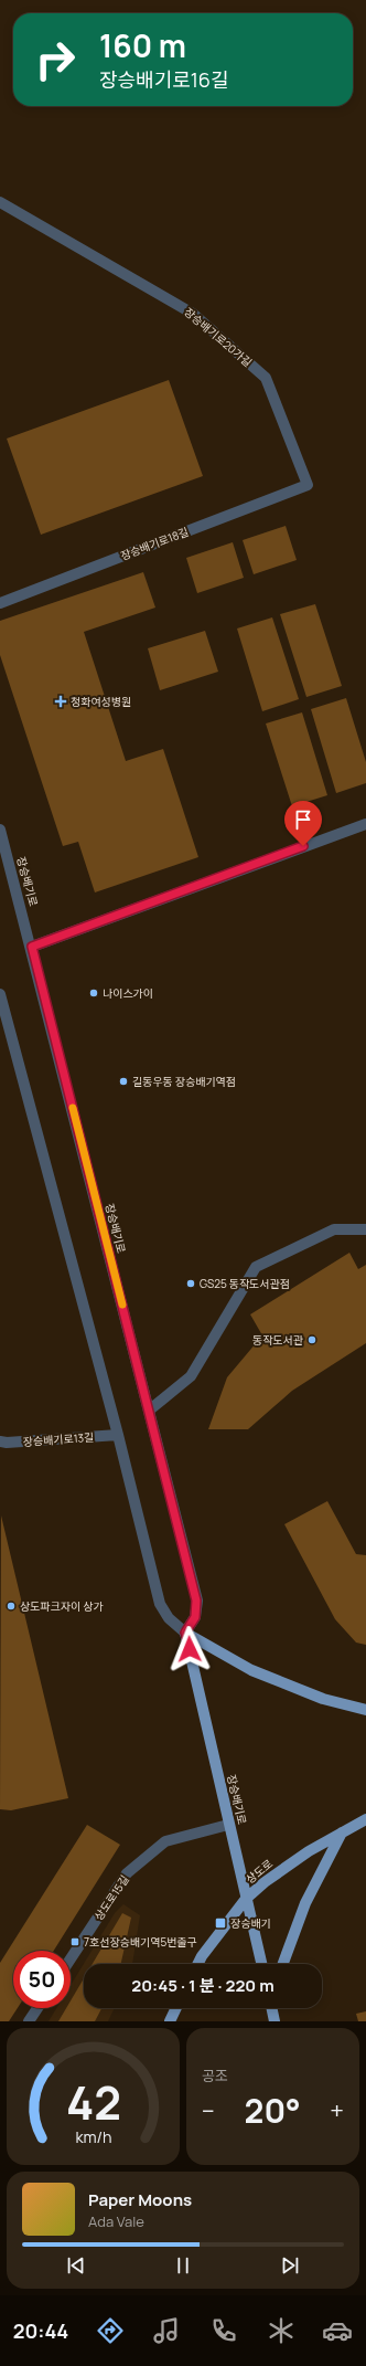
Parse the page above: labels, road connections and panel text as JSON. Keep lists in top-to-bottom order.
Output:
{
  "streets": {
    "main road": ["장승배기로", "상도로"],
    "street": [
      "장승배기로20가길",
      "장승배기로18길",
      "장승배기로13길",
      "상도로15길"
    ]
  },
  "crossings": [
    ["장승배기로20가길", "장승배기로18길"],
    ["장승배기로", "상도로"],
    ["장승배기로", "상도로15길"]
  ],
  "places": {
    "health": ["청화여성병원"],
    "other": [
      "나이스가이",
      "길동우동 장승배기역점",
      "GS25 동작도서관점",
      "동작도서관",
      "상도파크자이 상가"
    ],
    "transit": ["장승배기", "7호선장승배기역5번출구"]
  },
  "page": {
    "turn": ["160 m", "장승배기로16길"],
    "limit": "50",
    "trip": "20:45 · 1 분 · 220 m",
    "tile": "공조",
    "heat": ["−", "20°", "+"],
    "song": ["Paper Moons", "Ada Vale"],
    "tabs": "20:44",
    "gauge": ["42", "km/h"]
  }
}
